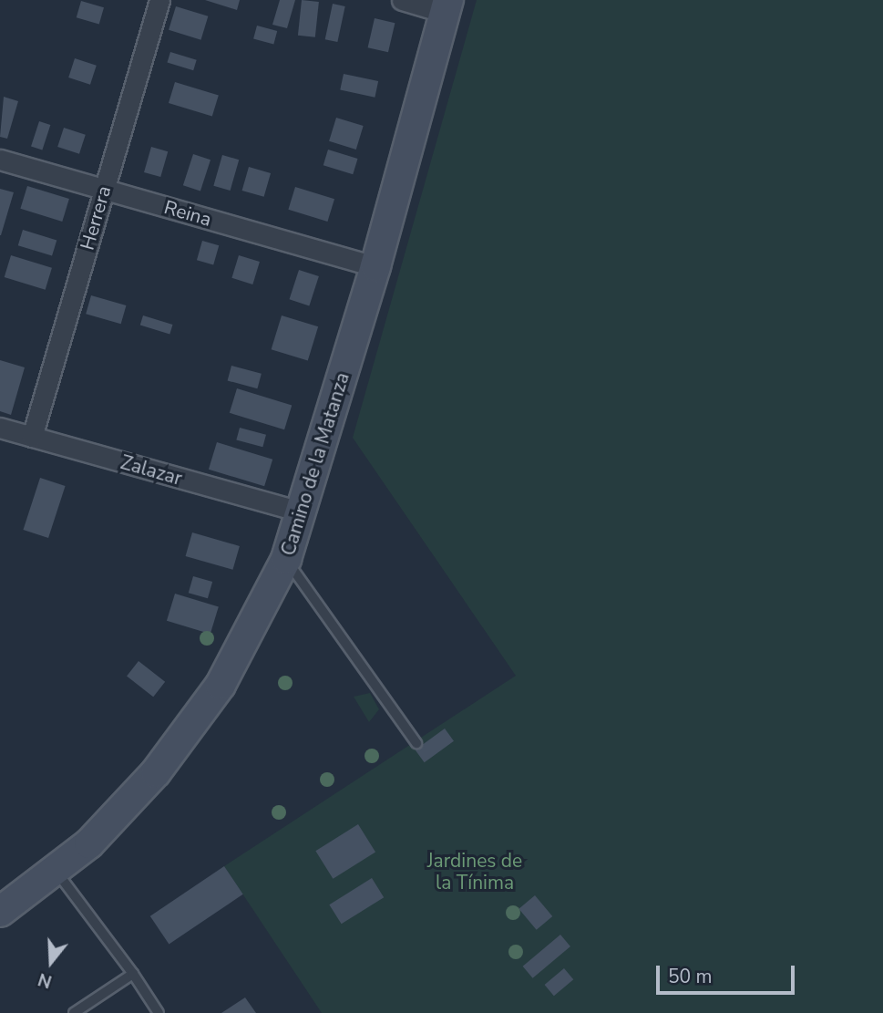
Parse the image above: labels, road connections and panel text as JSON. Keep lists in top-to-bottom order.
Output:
{
  "streets": {
    "street": [
      "Reina",
      "Herrera",
      "Camino de la Matanza",
      "Zalazar"
    ]
  },
  "crossings": [
    ["Reina", "Herrera"],
    ["Reina", "Camino de la Matanza"],
    ["Herrera", "Zalazar"],
    ["Camino de la Matanza", "Zalazar"]
  ],
  "parks": ["Jardines de la Tínima"],
  "scale_bar": "50 m",
  "north": "bottom"
}
